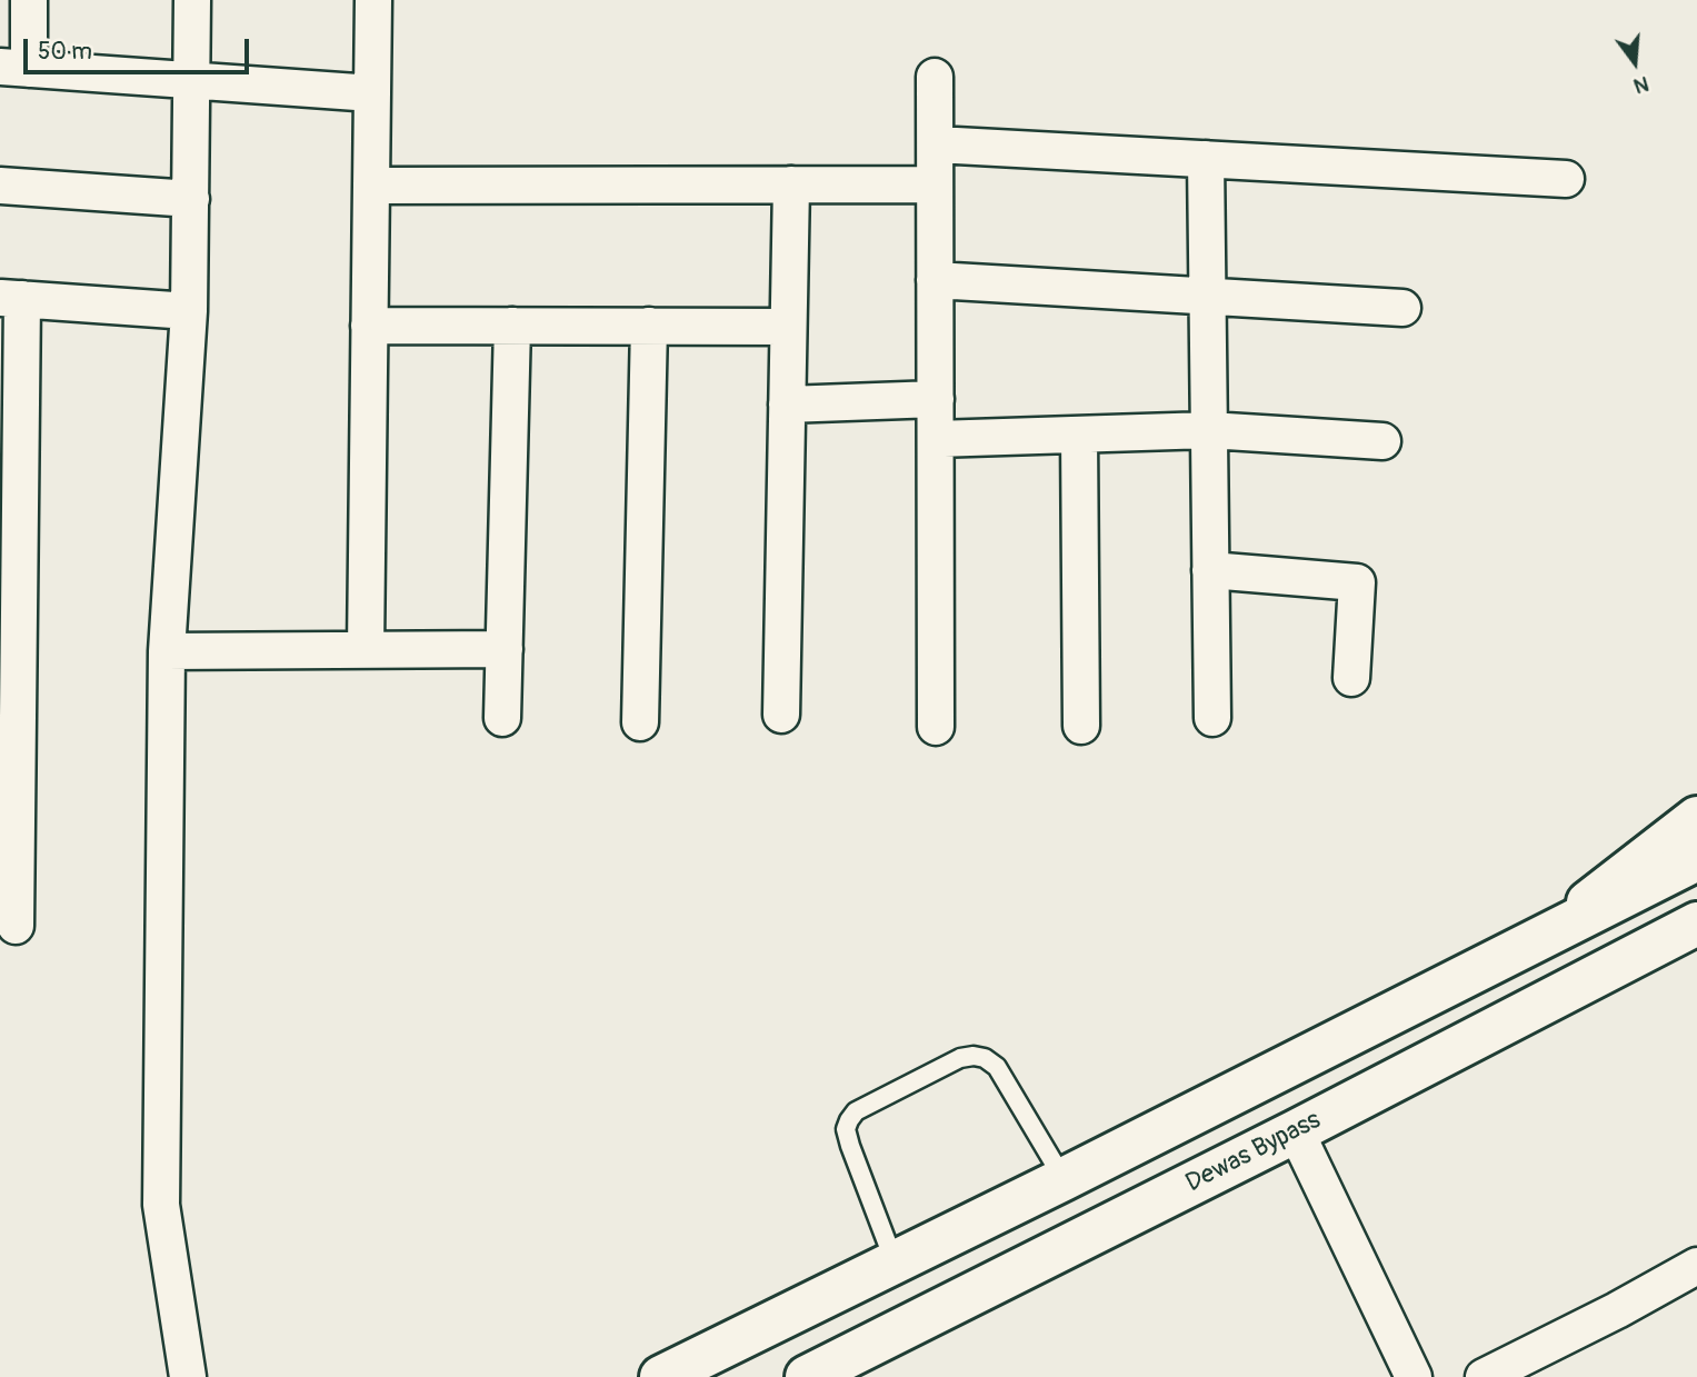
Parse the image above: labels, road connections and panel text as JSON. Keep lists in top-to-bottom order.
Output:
{
  "streets": {
    "main road": ["Dewas Bypass"]
  },
  "scale_bar": "50 m",
  "north": "bottom"
}
